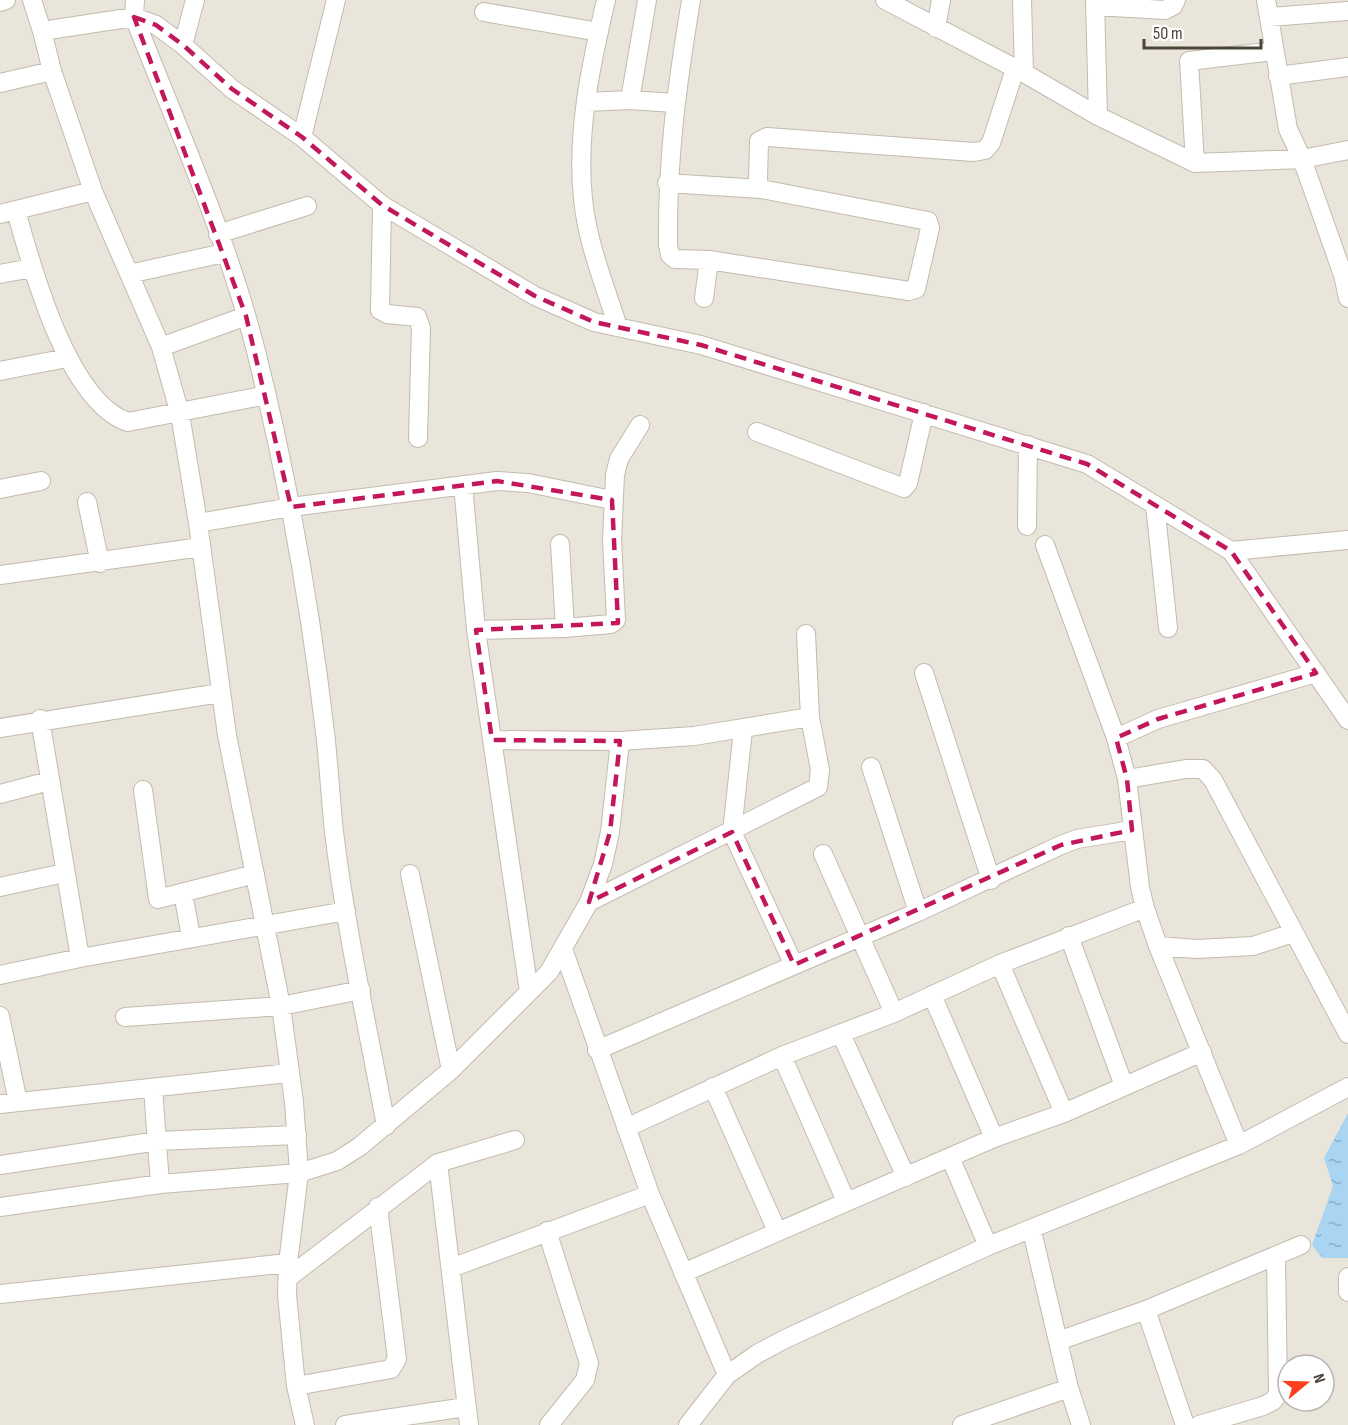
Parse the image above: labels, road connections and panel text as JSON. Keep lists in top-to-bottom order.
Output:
{
  "scale_bar": "50 m",
  "north": "right"
}
